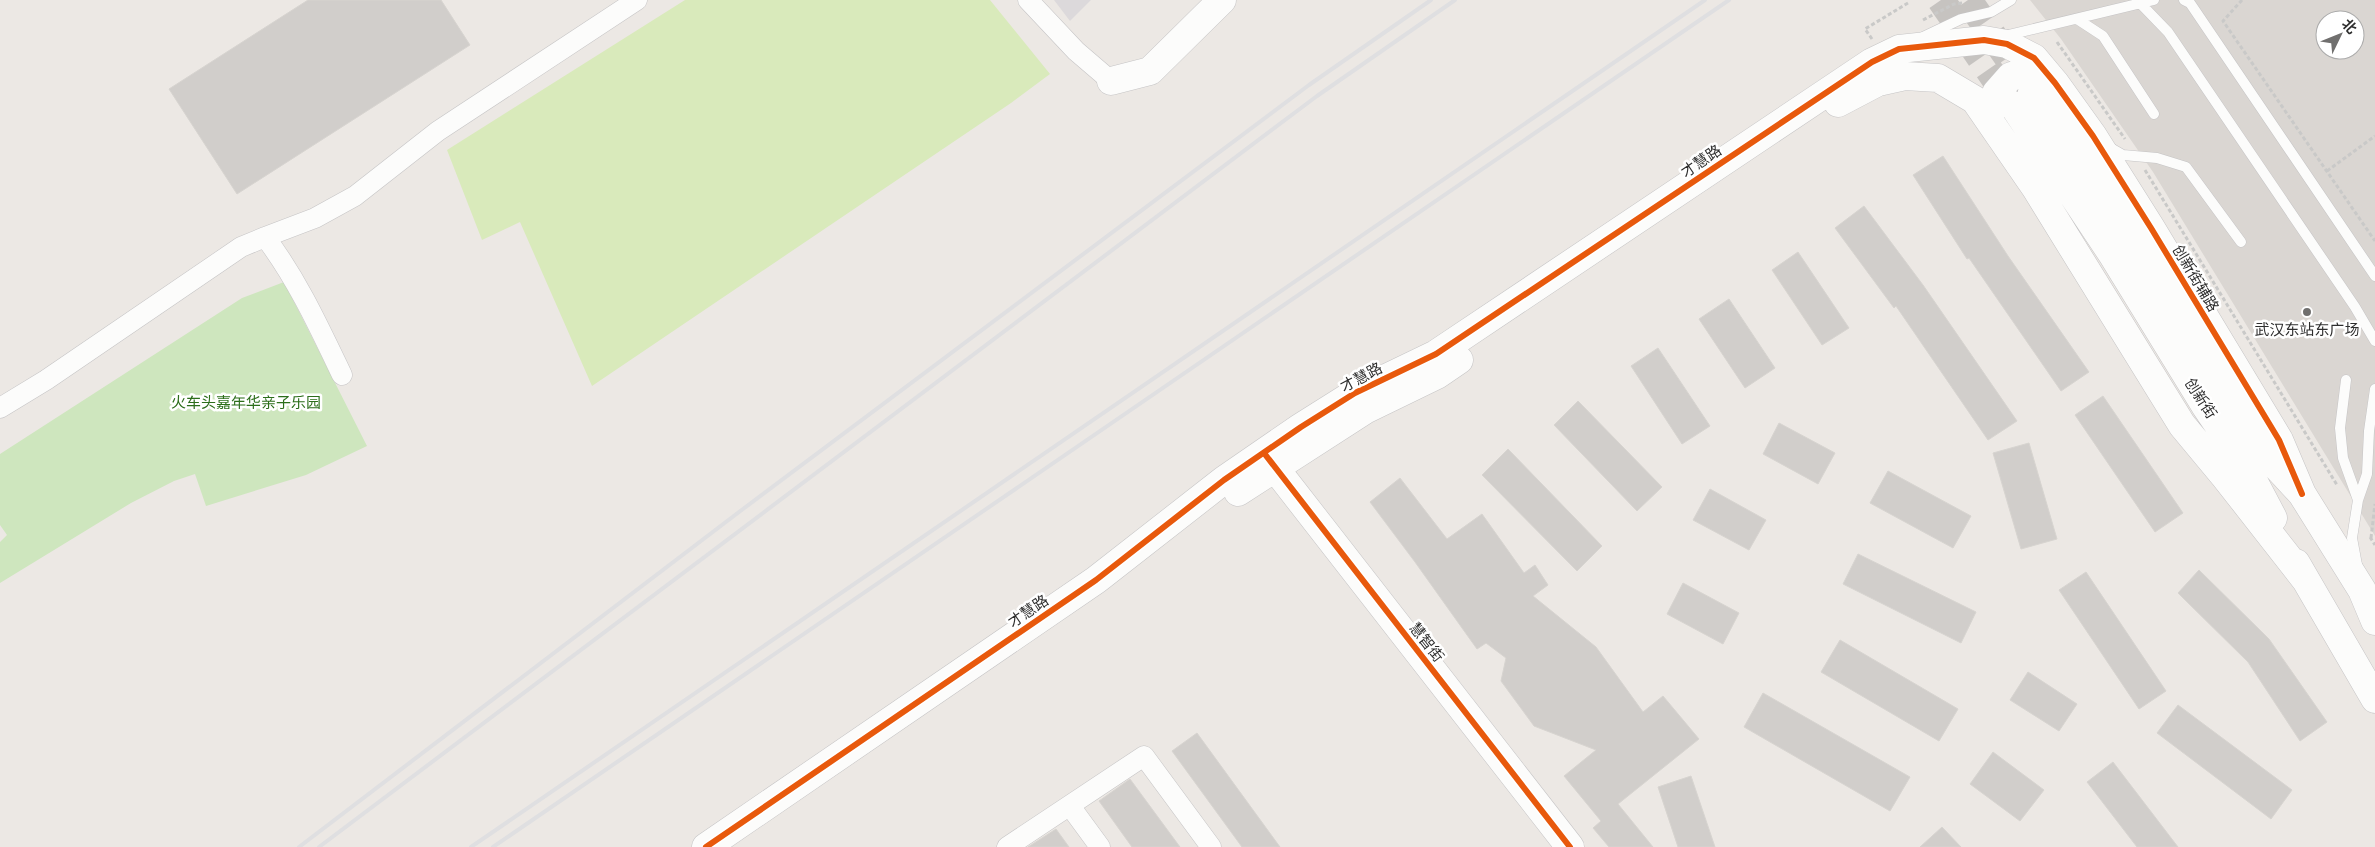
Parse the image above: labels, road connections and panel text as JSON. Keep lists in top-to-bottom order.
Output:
{
  "streets": {
    "street": [
      "才慧路",
      "创新街辅路",
      "创新街",
      "慧智街"
    ]
  },
  "crossings": [
    ["才慧路", "创新街辅路"],
    ["才慧路", "创新街"],
    ["才慧路", "慧智街"],
    ["创新街辅路", "创新街"]
  ],
  "parks": ["火车头嘉年华亲子乐园"],
  "places": ["武汉东站东广场"],
  "north": "top right"
}
